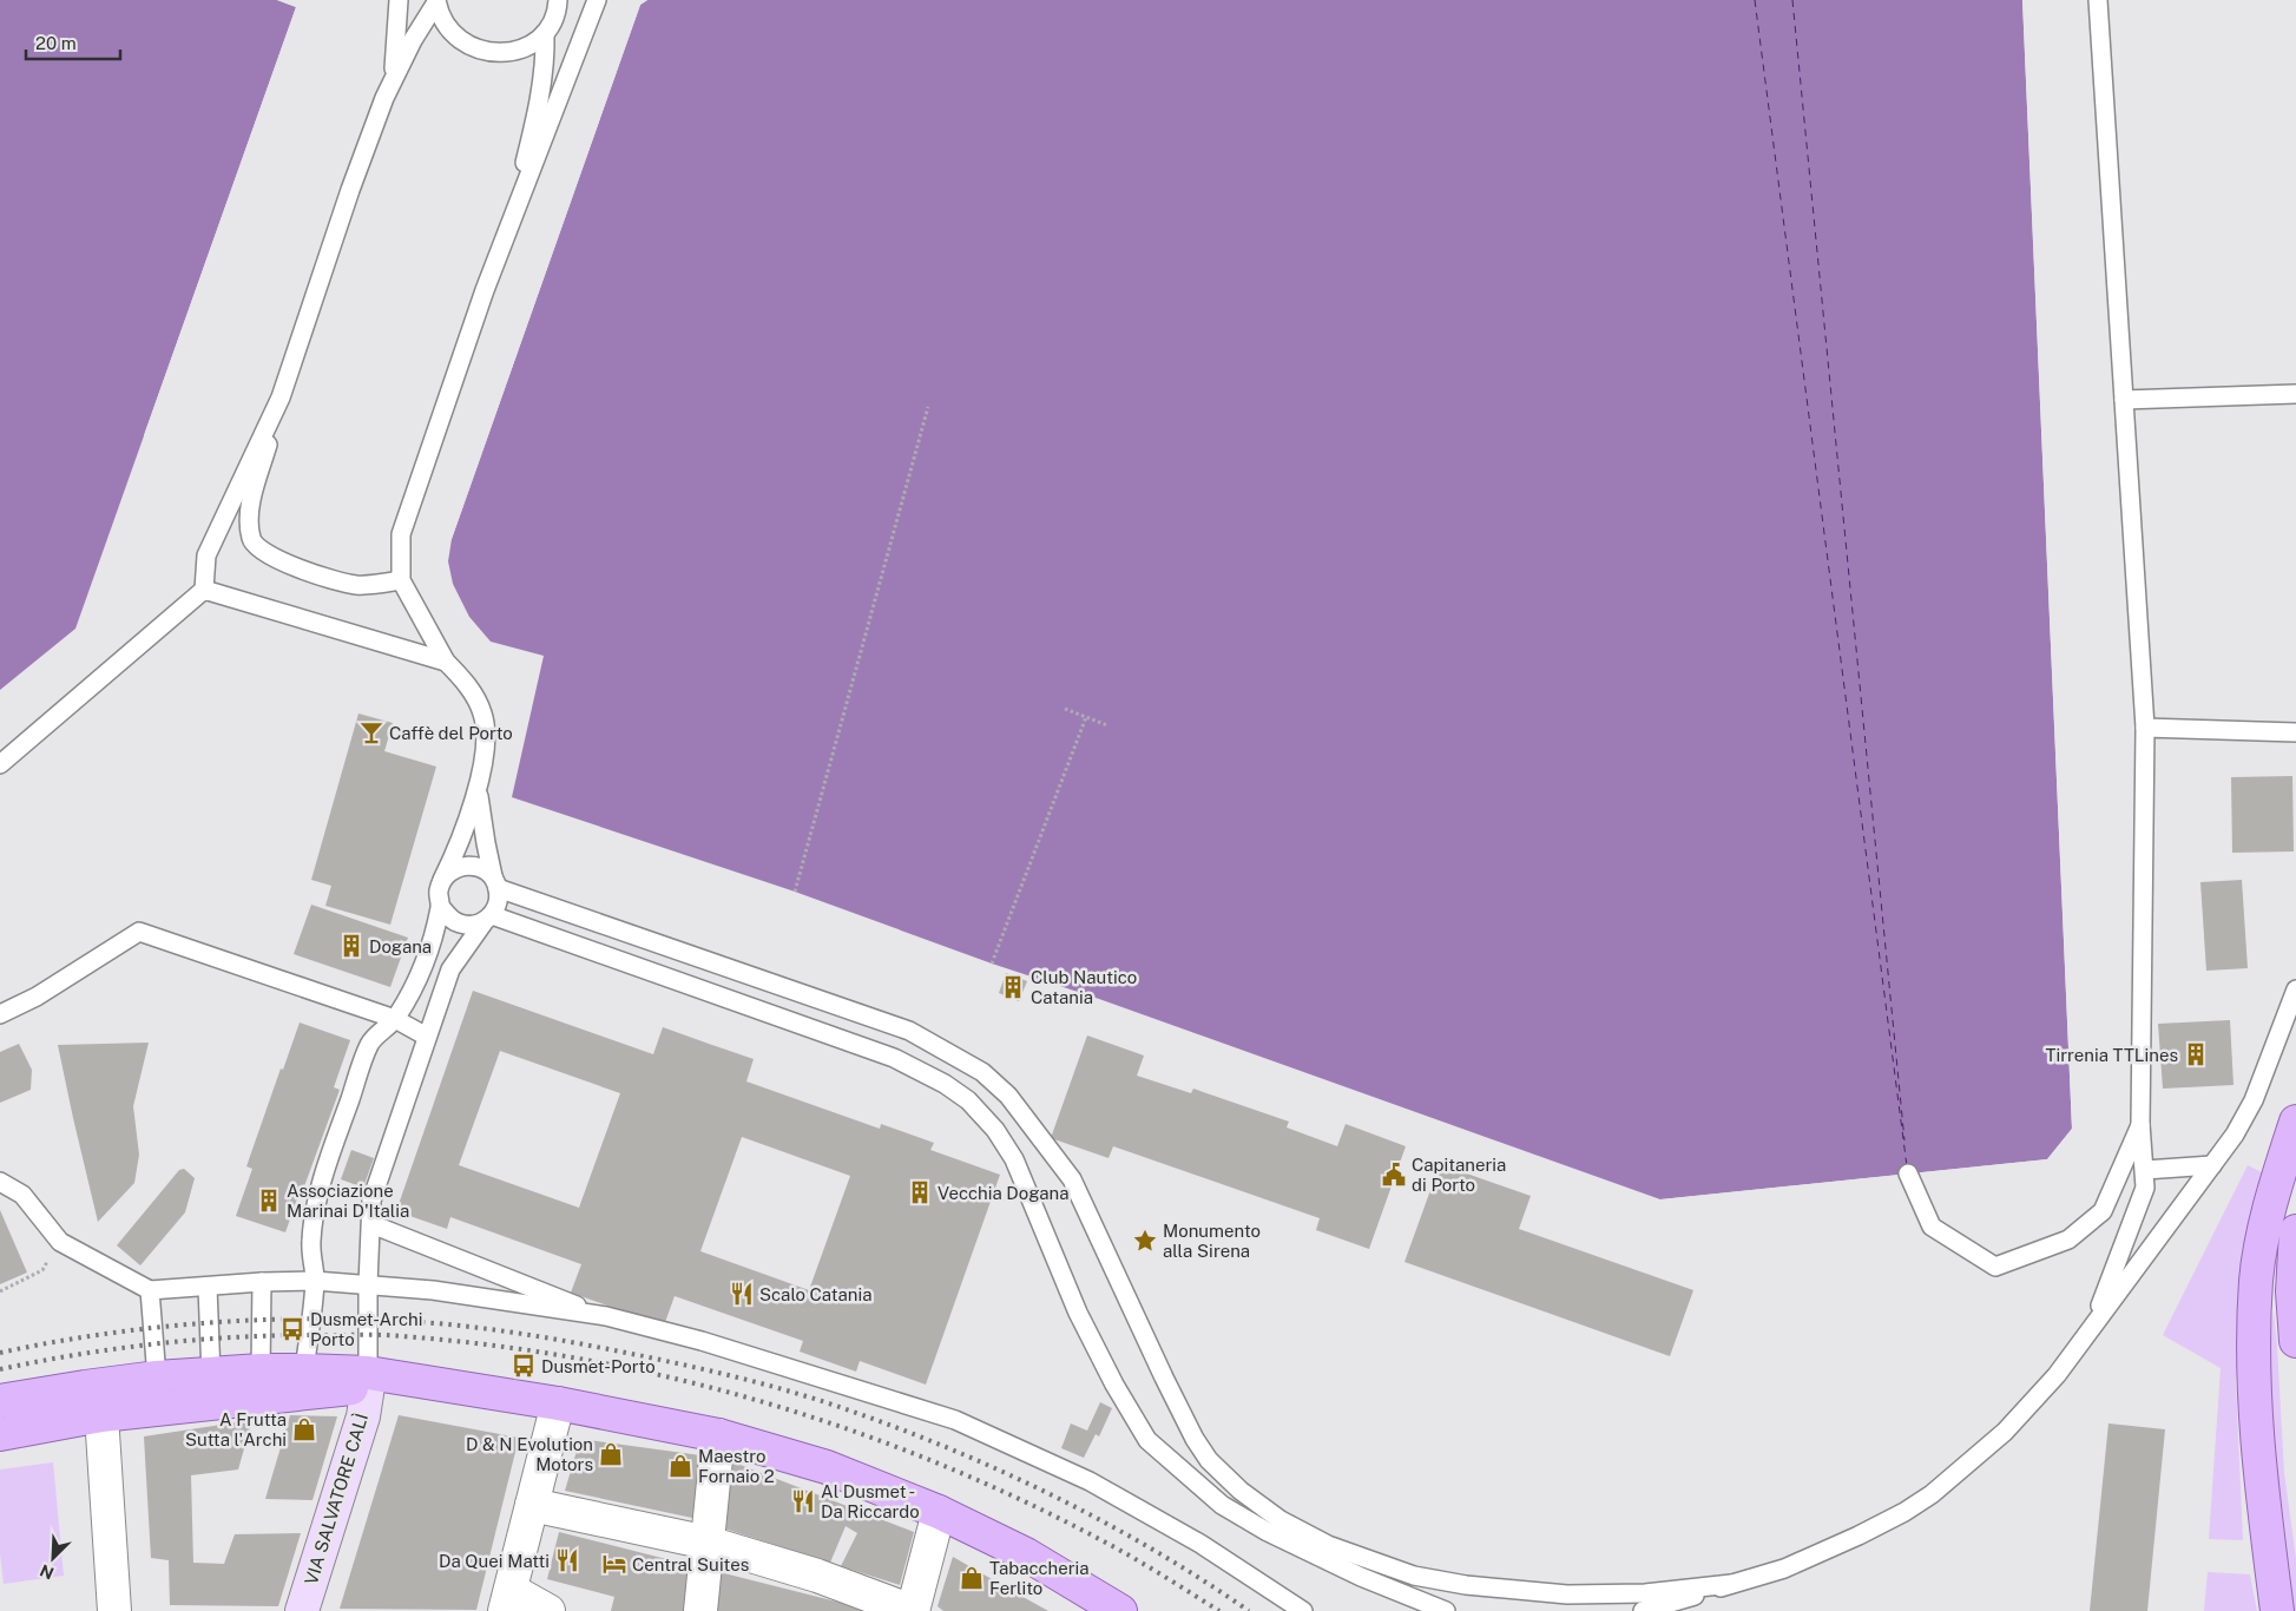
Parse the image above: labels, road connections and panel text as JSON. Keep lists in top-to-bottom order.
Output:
{
  "streets": {
    "main road": ["VIA SALVATORE CALÌ"]
  },
  "places": {
    "bar": ["Caffè del Porto"],
    "building": [
      "Dogana",
      "Club Nautico Catania",
      "Tirrenia TTLines",
      "Vecchia Dogana",
      "Associazione Marinai D'Italia"
    ],
    "public building": ["Capitaneria di Porto"],
    "place": ["Monumento alla Sirena"],
    "restaurant": ["Scalo Catania", "Al Dusmet - Da Riccardo", "Da Quei Matti"],
    "bus stop": ["Dusmet-Archi Porto", "Dusmet-Porto"],
    "shop": [
      "A Frutta Sutta l'Archi",
      "D & N Evolution Motors",
      "Maestro Fornaio 2",
      "Tabaccheria Ferlito"
    ],
    "hotel": ["Central Suites"]
  },
  "scale_bar": "20 m",
  "north": "bottom left"
}
